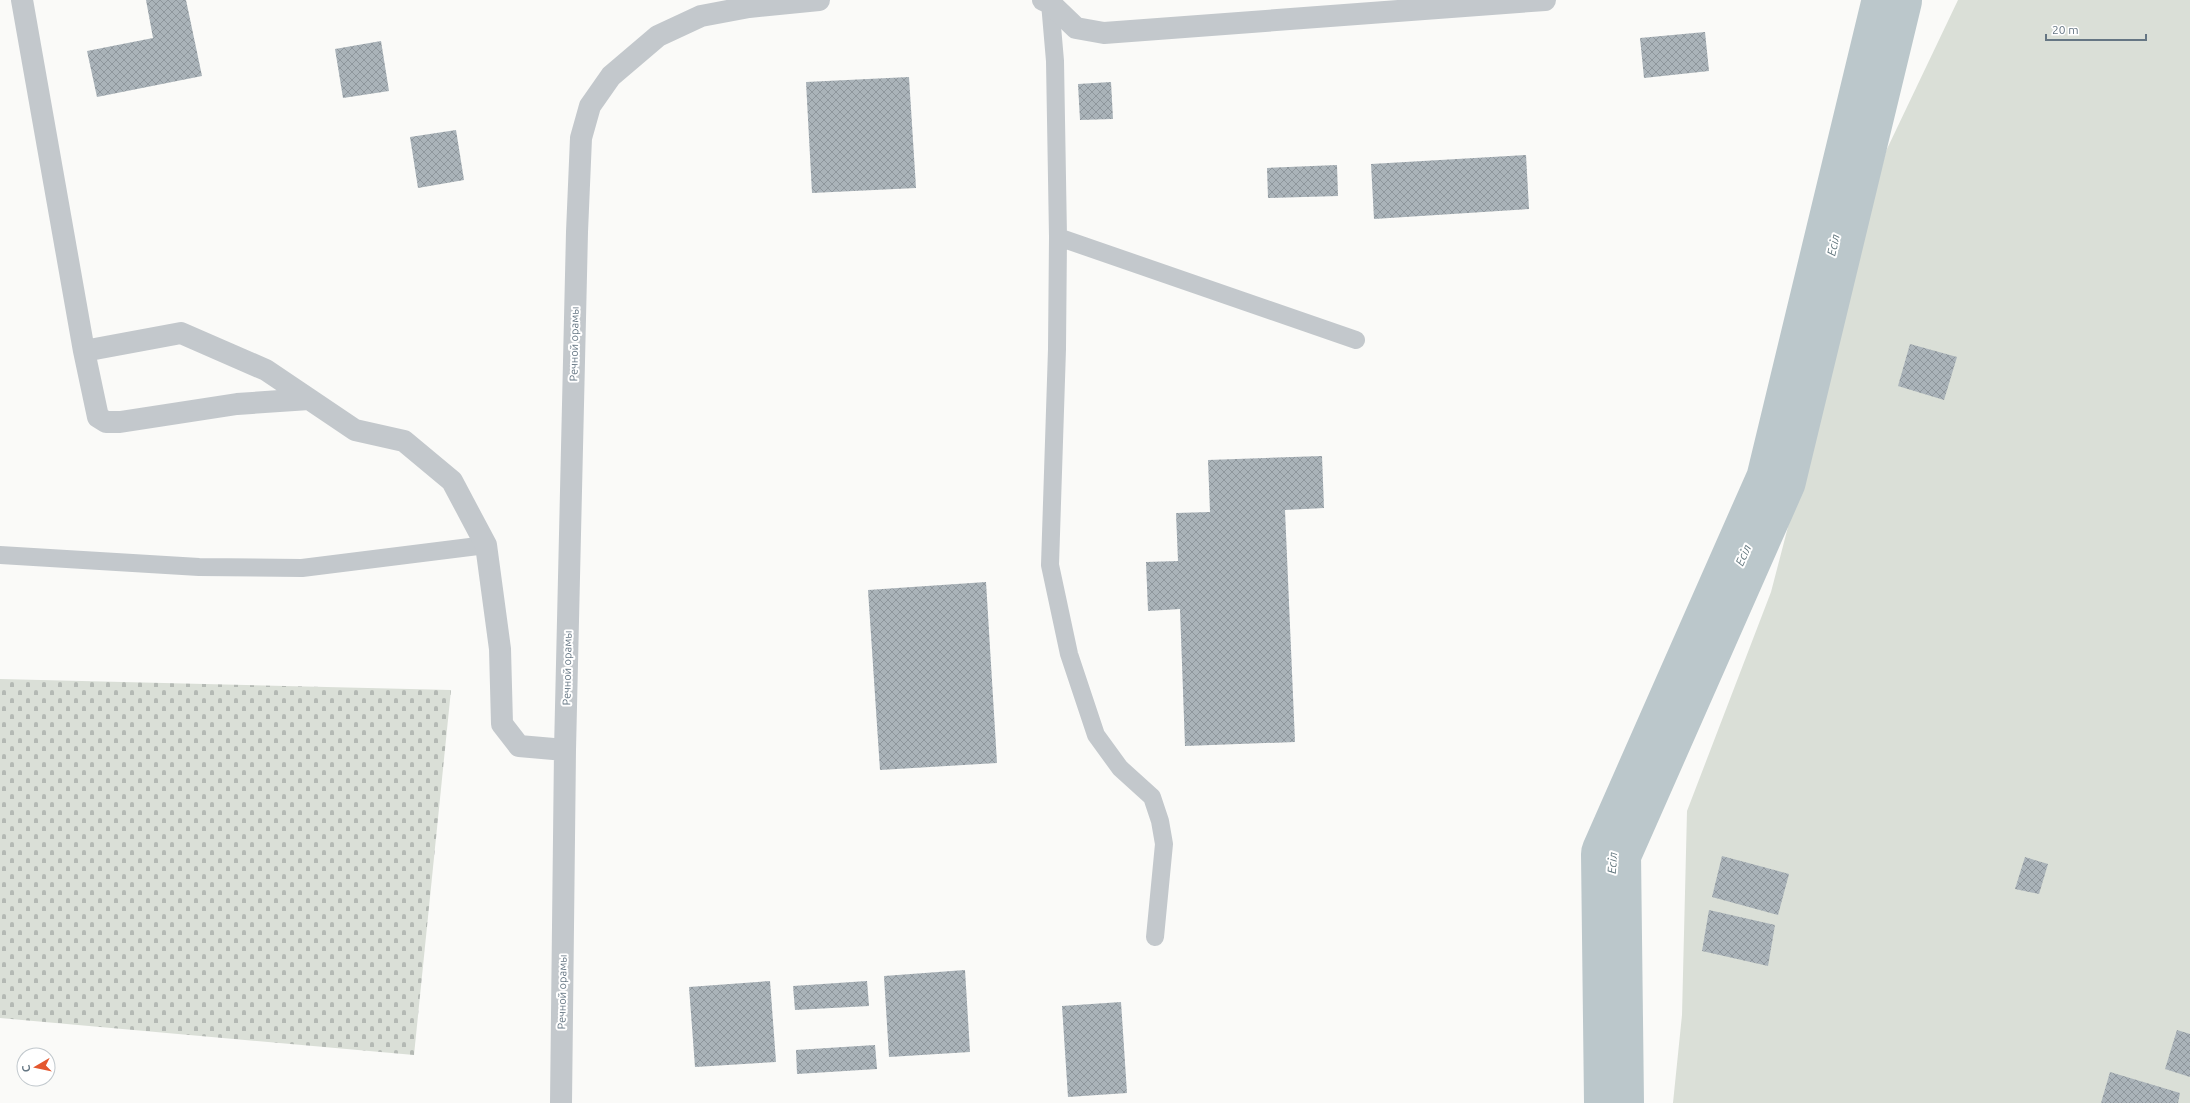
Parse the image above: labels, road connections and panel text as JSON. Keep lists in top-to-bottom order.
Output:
{
  "streets": {
    "street": ["Речной орамы"]
  },
  "water": ["Есіл"],
  "scale_bar": "20 m",
  "north": "left"
}
